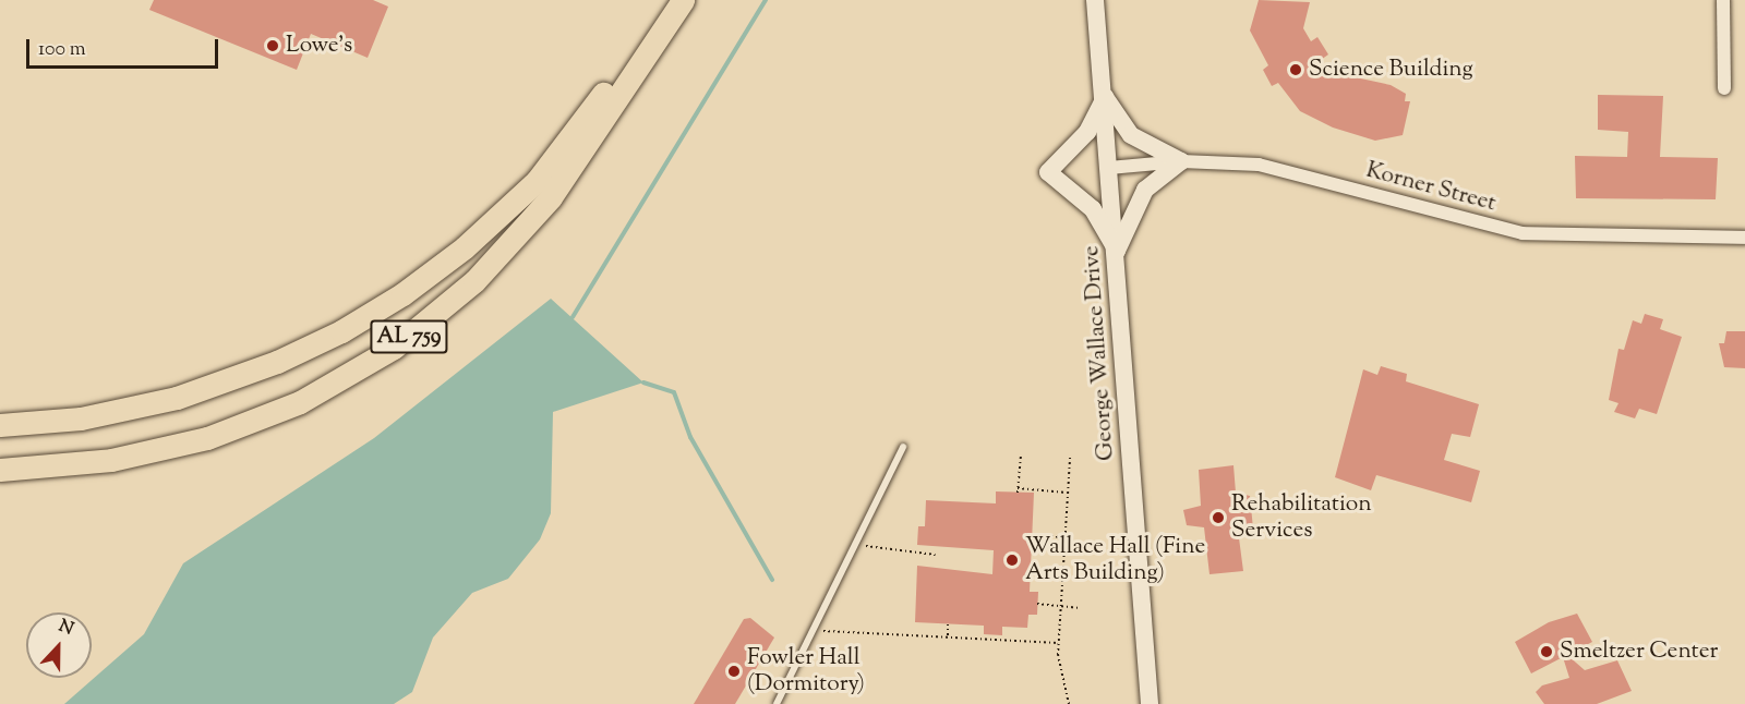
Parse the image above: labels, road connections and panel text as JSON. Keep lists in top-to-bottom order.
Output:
{
  "streets": {
    "highway": ["AL 759"],
    "street": ["Korner Street", "George Wallace Drive"]
  },
  "crossings": [
    ["Korner Street", "George Wallace Drive"]
  ],
  "places": [
    "Lowe's",
    "Science Building",
    "Rehabilitation Services",
    "Wallace Hall (Fine Arts Building)",
    "Smeltzer Center",
    "Fowler Hall (Dormitory)"
  ],
  "scale_bar": "100 m",
  "north": "top"
}
